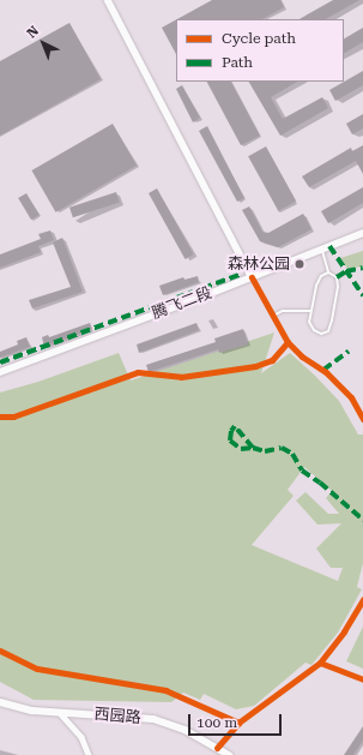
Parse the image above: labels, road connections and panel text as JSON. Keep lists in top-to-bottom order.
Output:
{
  "streets": {
    "main road": ["西园路"],
    "street": ["腾飞二段"]
  },
  "places": ["森林公园"],
  "legend": ["Cycle path", "Path"],
  "scale_bar": "100 m",
  "north": "top left"
}
